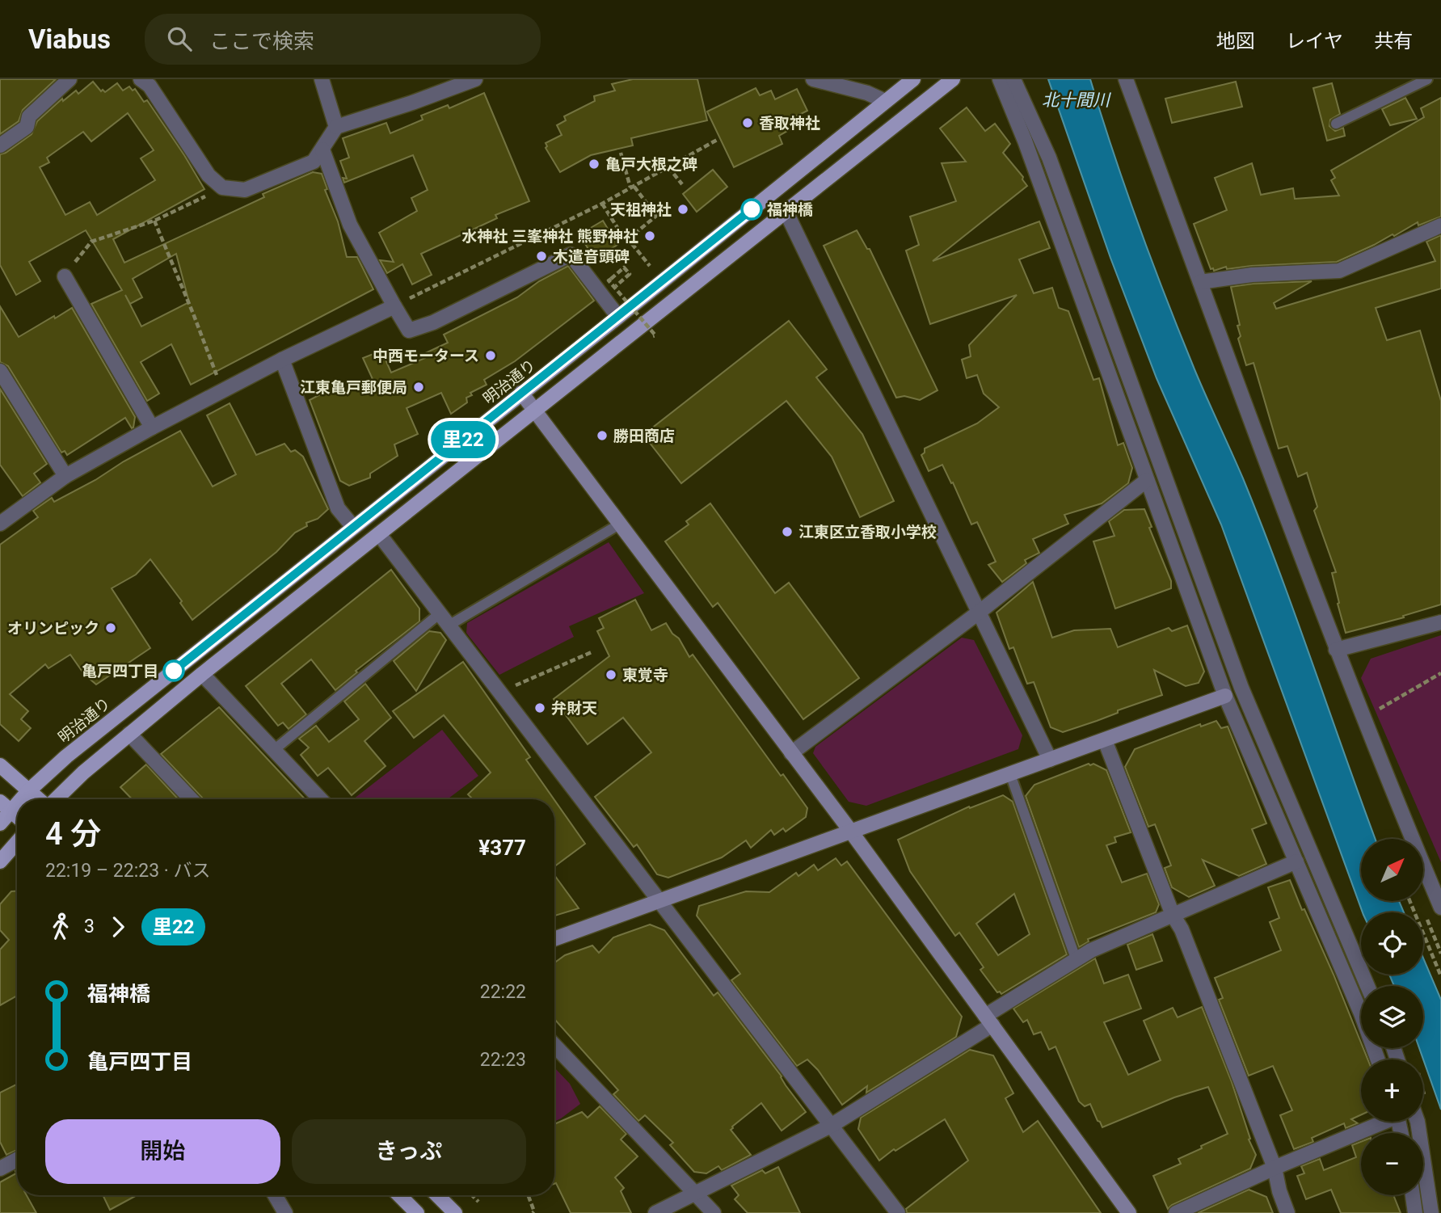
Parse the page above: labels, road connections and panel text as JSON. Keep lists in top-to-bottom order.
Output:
{
  "streets": {
    "main road": ["明治通り"]
  },
  "water": ["北十間川"],
  "places": [
    "香取神社",
    "亀戸大根之碑",
    "天祖神社",
    "福神橋",
    "水神社 三峯神社 熊野神社",
    "木遣音頭碑",
    "中西モータース",
    "江東亀戸郵便局",
    "勝田商店",
    "江東区立香取小学校",
    "オリンピック",
    "亀戸四丁目",
    "東覚寺",
    "弁財天"
  ],
  "lines": ["bus line 里22"],
  "north": "top right",
  "page": {
    "header": "Viabus",
    "search": "ここで検索",
    "nav": ["地図", "レイヤ", "共有"],
    "on_map": "里22",
    "heading": ["4 分", "22:19 – 22:23 · バス", "¥377"],
    "map_buttons": ["+", "−"],
    "legs": ["3", "里22"],
    "list": [
      {
        "name": "福神橋",
        "value": "22:22"
      },
      {
        "name": "亀戸四丁目",
        "value": "22:23"
      }
    ],
    "buttons": ["開始", "きっぷ"]
  }
}
